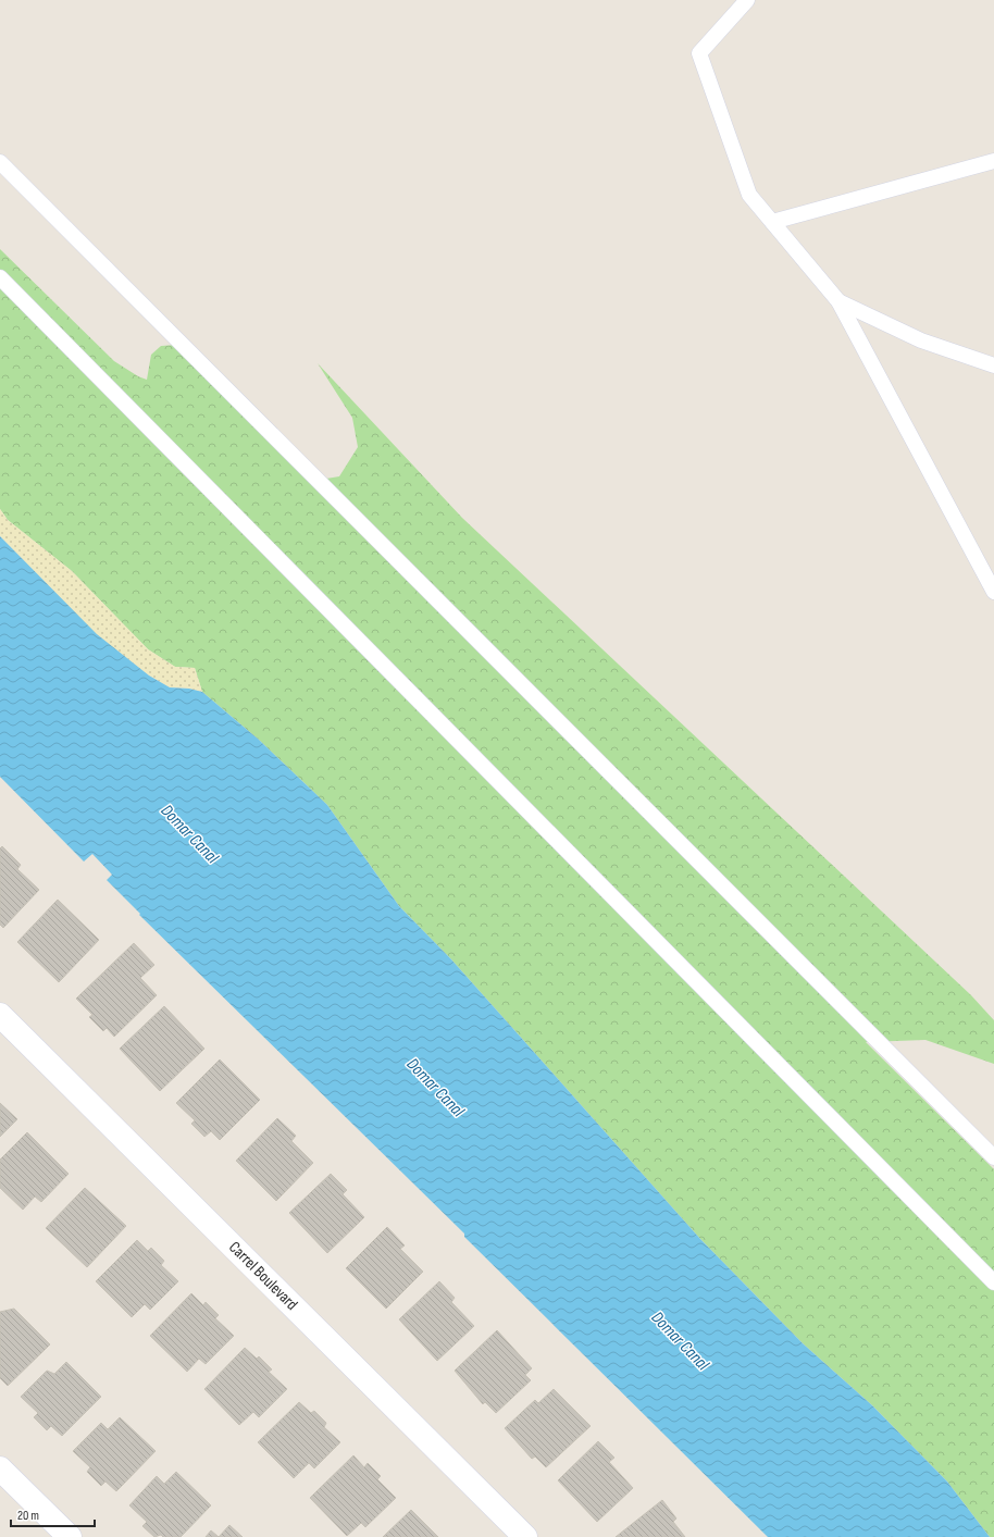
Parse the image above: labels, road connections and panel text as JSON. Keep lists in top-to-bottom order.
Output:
{
  "streets": {
    "street": ["Carrel Boulevard"]
  },
  "water": ["Domar Canal"],
  "scale_bar": "20 m"
}
